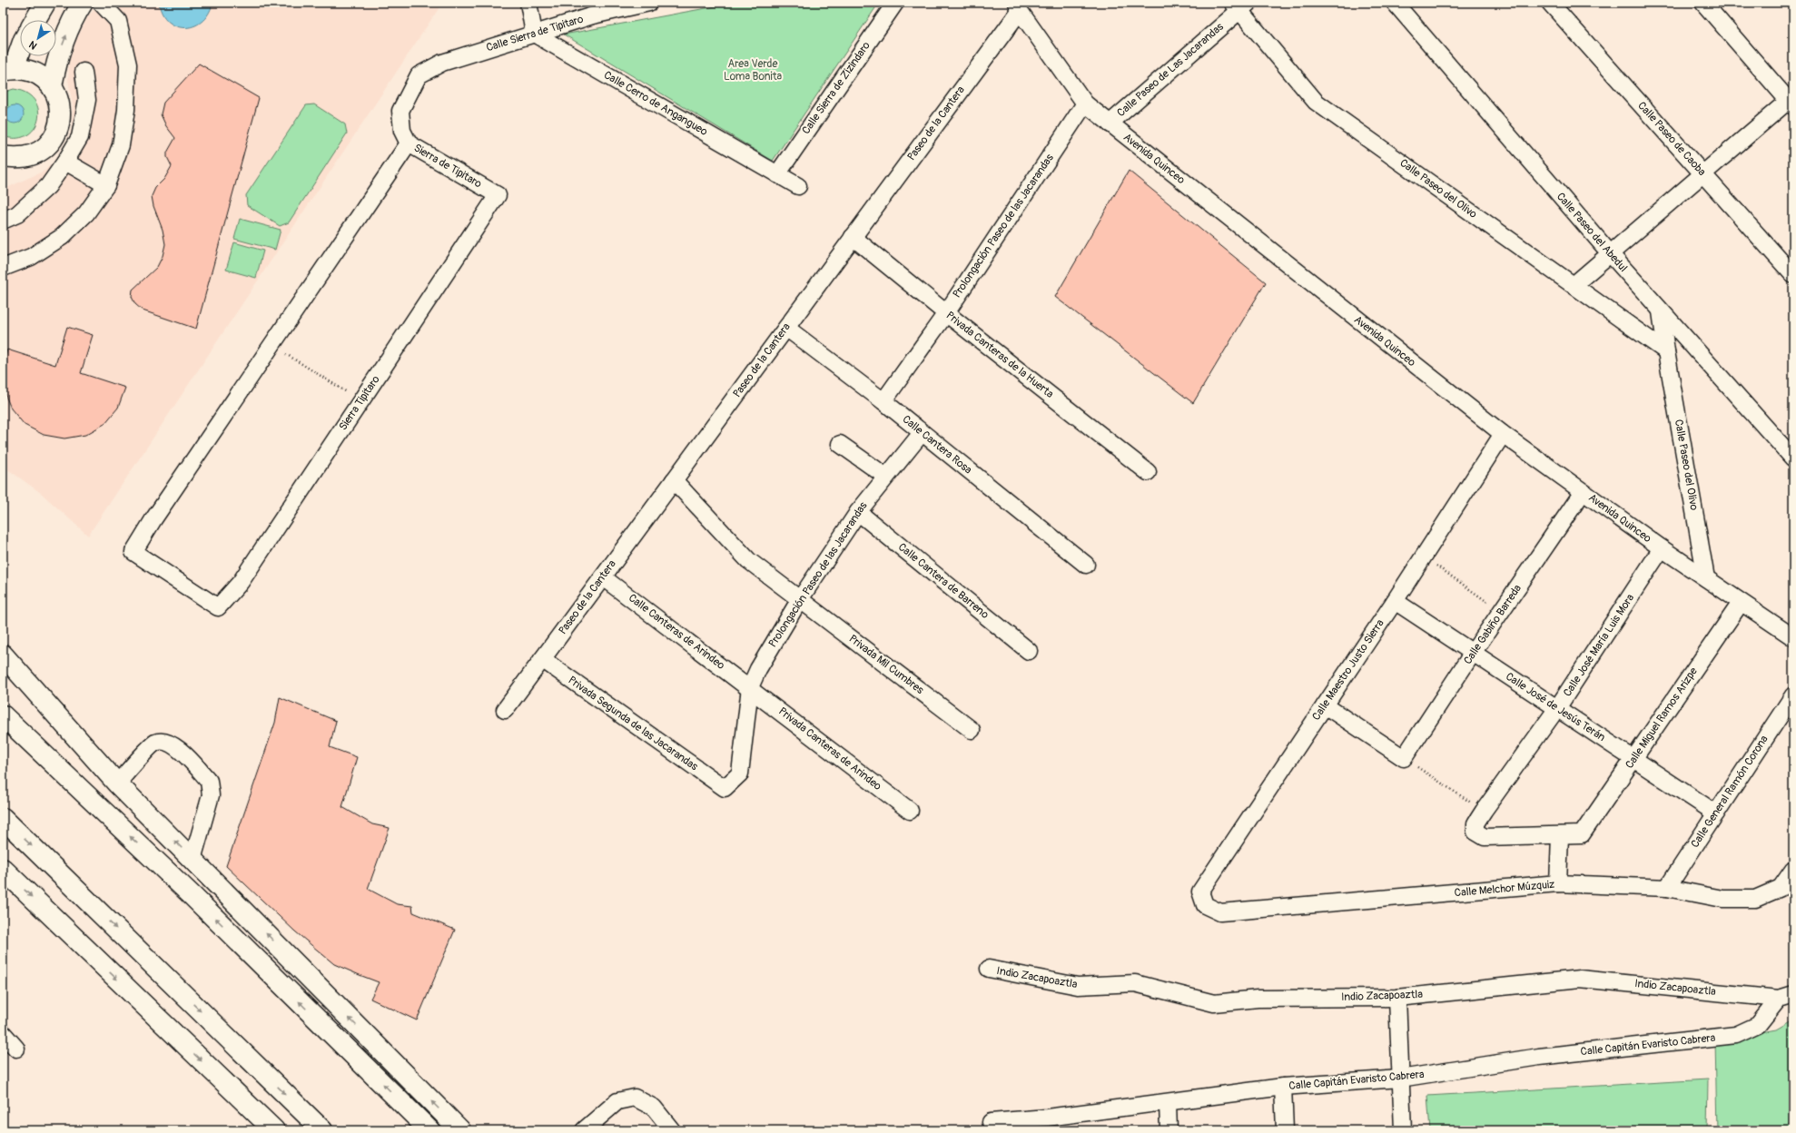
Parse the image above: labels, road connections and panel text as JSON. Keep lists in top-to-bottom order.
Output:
{
  "streets": {
    "street": [
      "Calle Sierra de Tipitaro",
      "Calle Paseo de Las Jacarandas",
      "Calle Sierra de Zizindaro",
      "Calle Cerro de Angangueo",
      "Paseo de la Cantera",
      "Calle Paseo de Caoba",
      "Avenida Quinceo",
      "Sierra de Tipitaro",
      "Calle Paseo del Olivo",
      "Prolongación Paseo de las Jacarandas",
      "Calle Paseo del Abedul",
      "Privada Canteras de la Huerta",
      "Sierra Tipitaro",
      "Calle Cantera Rosa",
      "Calle Cantera de Barreno",
      "Calle Gabiño Barreda",
      "Calle Canteras de Arindeo",
      "Calle José María Luis Mora",
      "Privada Mil Cumbres",
      "Calle Maestro Justo Sierra",
      "Calle José de Jesús Terán",
      "Calle Miguel Ramos Arizpe",
      "Privada Segunda de las Jacarandas",
      "Privada Canteras de Arindeo",
      "Calle General Ramón Corona",
      "Calle Melchor Múzquiz",
      "Indio Zacapoaztla",
      "Calle Capitán Evaristo Cabrera"
    ]
  },
  "crossings": [
    ["Calle Sierra de Tipitaro", "Calle Cerro de Angangueo"],
    ["Calle Sierra de Tipitaro", "Sierra de Tipitaro"],
    ["Calle Paseo de Las Jacarandas", "Avenida Quinceo"],
    ["Calle Paseo de Las Jacarandas", "Calle Paseo del Olivo"],
    ["Calle Sierra de Zizindaro", "Calle Cerro de Angangueo"],
    ["Paseo de la Cantera", "Avenida Quinceo"],
    ["Paseo de la Cantera", "Privada Canteras de la Huerta"],
    ["Paseo de la Cantera", "Calle Cantera Rosa"],
    ["Paseo de la Cantera", "Calle Canteras de Arindeo"],
    ["Paseo de la Cantera", "Privada Mil Cumbres"],
    ["Paseo de la Cantera", "Privada Segunda de las Jacarandas"],
    ["Avenida Quinceo", "Calle Paseo del Olivo"],
    ["Avenida Quinceo", "Prolongación Paseo de las Jacarandas"],
    ["Avenida Quinceo", "Calle Gabiño Barreda"],
    ["Avenida Quinceo", "Calle José María Luis Mora"],
    ["Avenida Quinceo", "Calle Maestro Justo Sierra"],
    ["Avenida Quinceo", "Calle Miguel Ramos Arizpe"],
    ["Sierra de Tipitaro", "Sierra Tipitaro"],
    ["Calle Paseo del Olivo", "Calle Paseo del Abedul"],
    ["Prolongación Paseo de las Jacarandas", "Privada Canteras de la Huerta"],
    ["Prolongación Paseo de las Jacarandas", "Calle Cantera Rosa"],
    ["Prolongación Paseo de las Jacarandas", "Calle Cantera de Barreno"],
    ["Prolongación Paseo de las Jacarandas", "Calle Canteras de Arindeo"],
    ["Prolongación Paseo de las Jacarandas", "Privada Mil Cumbres"],
    ["Prolongación Paseo de las Jacarandas", "Privada Segunda de las Jacarandas"],
    ["Prolongación Paseo de las Jacarandas", "Privada Canteras de Arindeo"],
    ["Calle Gabiño Barreda", "Calle José de Jesús Terán"],
    ["Calle Canteras de Arindeo", "Privada Canteras de Arindeo"],
    ["Calle José María Luis Mora", "Calle José de Jesús Terán"],
    ["Calle José María Luis Mora", "Calle Miguel Ramos Arizpe"],
    ["Calle Maestro Justo Sierra", "Calle José de Jesús Terán"],
    ["Calle Maestro Justo Sierra", "Calle Melchor Múzquiz"],
    ["Calle José de Jesús Terán", "Calle Miguel Ramos Arizpe"],
    ["Calle José de Jesús Terán", "Calle General Ramón Corona"],
    ["Calle General Ramón Corona", "Calle Melchor Múzquiz"],
    ["Indio Zacapoaztla", "Calle Capitán Evaristo Cabrera"]
  ],
  "parks": ["Area Verde Loma Bonita"],
  "north": "bottom left"
}
